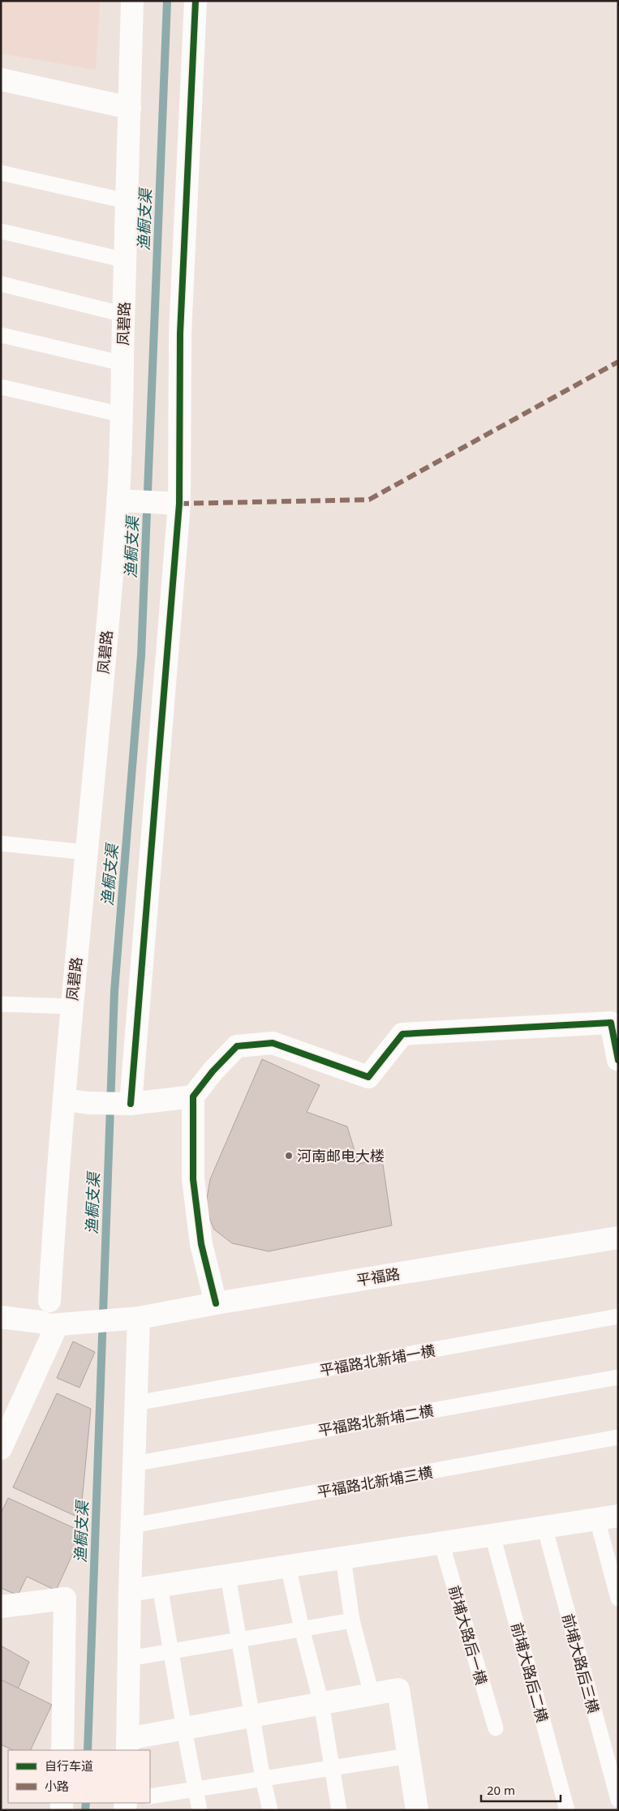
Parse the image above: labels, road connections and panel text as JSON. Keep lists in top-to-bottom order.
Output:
{
  "streets": {
    "street": ["凤碧路", "平福路"],
    "lane": [
      "平福路北新埔一横",
      "平福路北新埔二横",
      "平福路北新埔三横",
      "前埔大路后一横",
      "前埔大路后三横",
      "前埔大路后二横"
    ]
  },
  "water": ["渔橱支渠"],
  "places": ["河南邮电大楼"],
  "legend": ["自行车道", "小路"],
  "scale_bar": "20 m"
}
